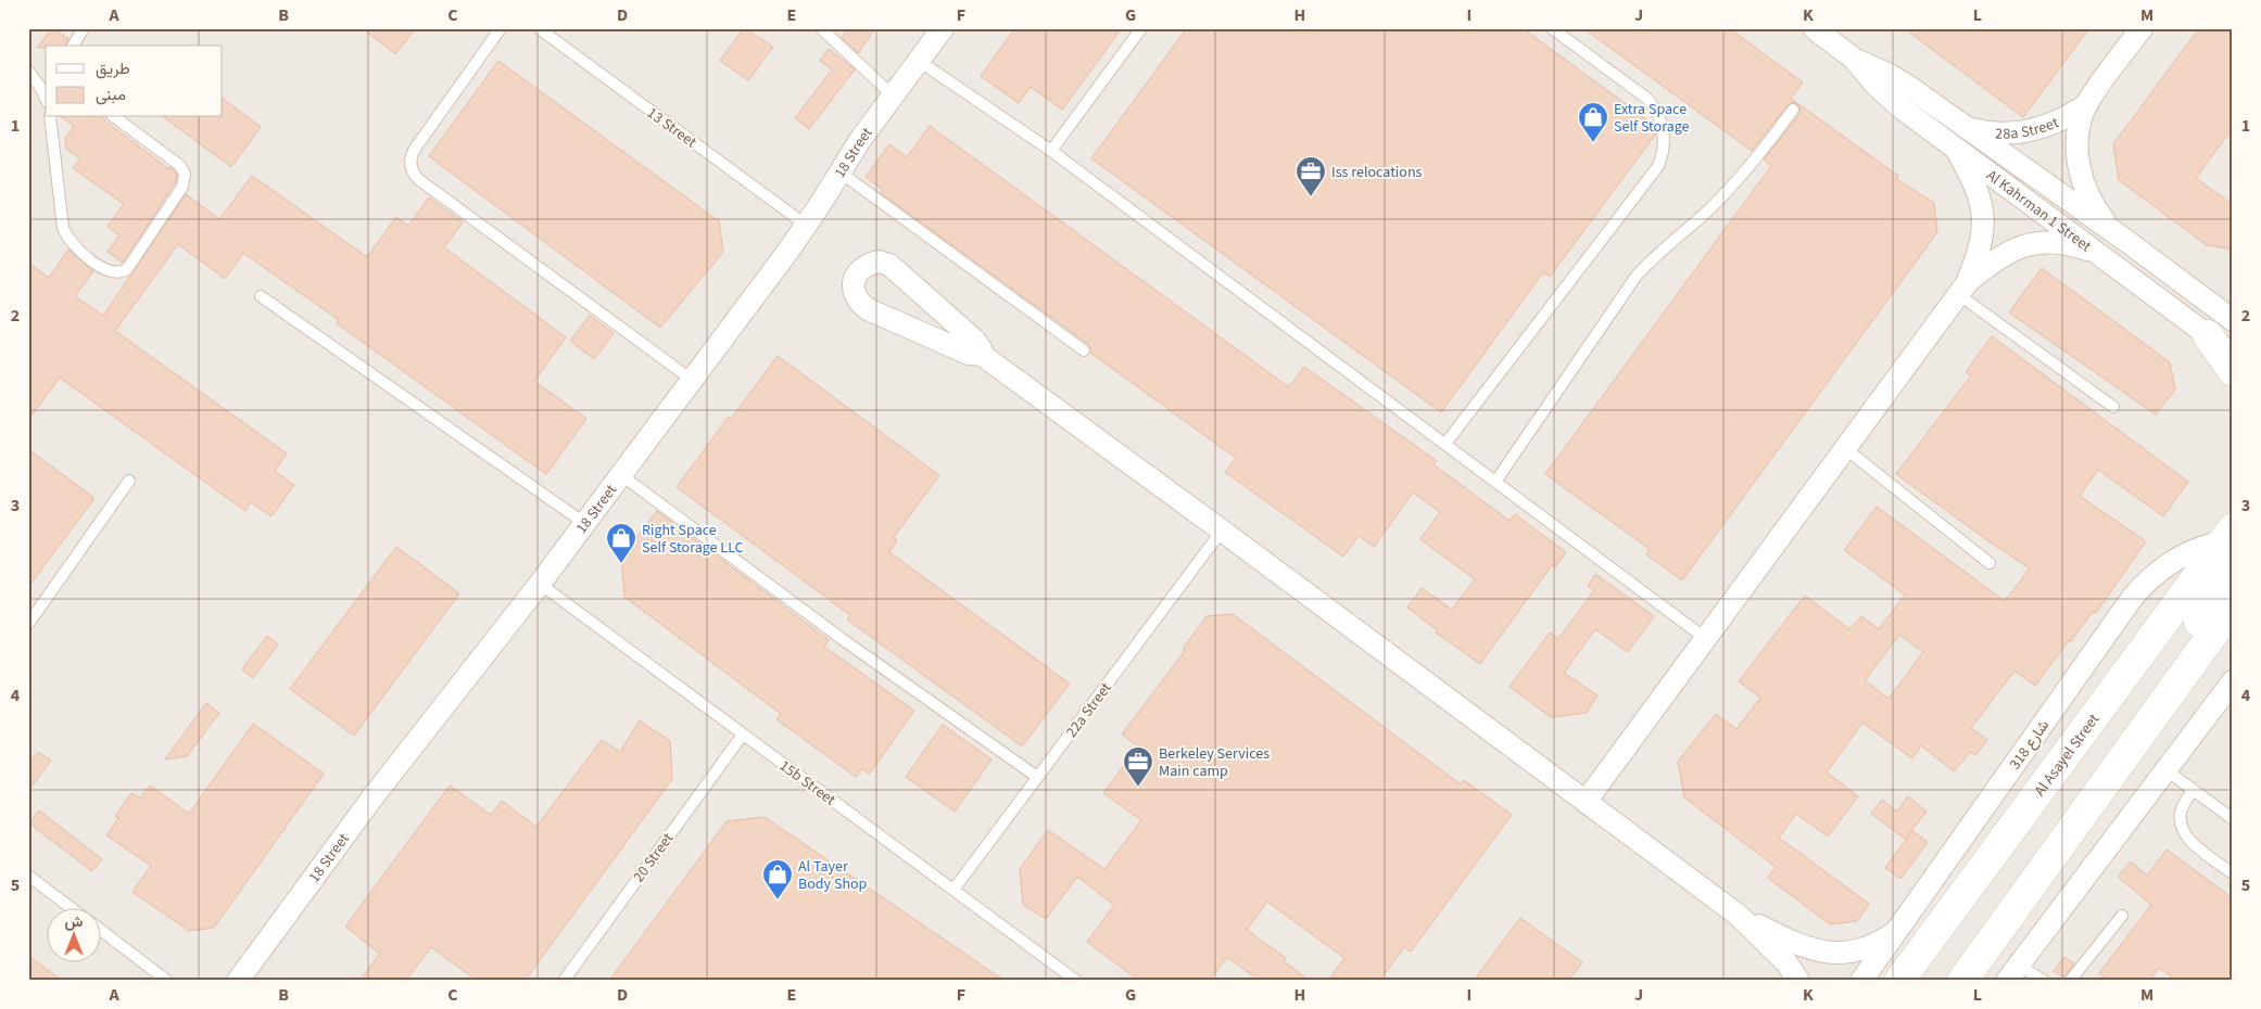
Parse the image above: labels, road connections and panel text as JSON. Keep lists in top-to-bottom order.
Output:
{
  "streets": {
    "main road": ["Al Asayel Street"],
    "street": [
      "28a Street",
      "18 Street",
      "Al Kahrman 1 Street",
      "شارع 318"
    ],
    "lane": [
      "13 Street",
      "22a Street",
      "15b Street",
      "20 Street"
    ]
  },
  "crossings": [
    ["28a Street", "Al Kahrman 1 Street"],
    ["13 Street", "18 Street"],
    ["18 Street", "15b Street"],
    ["22a Street", "15b Street"],
    ["شارع 318", "Al Asayel Street"],
    ["15b Street", "20 Street"]
  ],
  "places": {
    "shop": ["Extra Space Self Storage", "Right Space Self Storage LLC", "Al Tayer Body Shop"],
    "office": ["Iss relocations", "Berkeley Services Main camp"]
  },
  "legend": ["طريق", "مبنى"],
  "north": "top",
  "grid": {
    "columns": [
      "A",
      "B",
      "C",
      "D",
      "E",
      "F",
      "G",
      "H",
      "I",
      "J",
      "K",
      "L",
      "M"
    ],
    "rows": [
      "1",
      "2",
      "3",
      "4",
      "5"
    ]
  }
}
